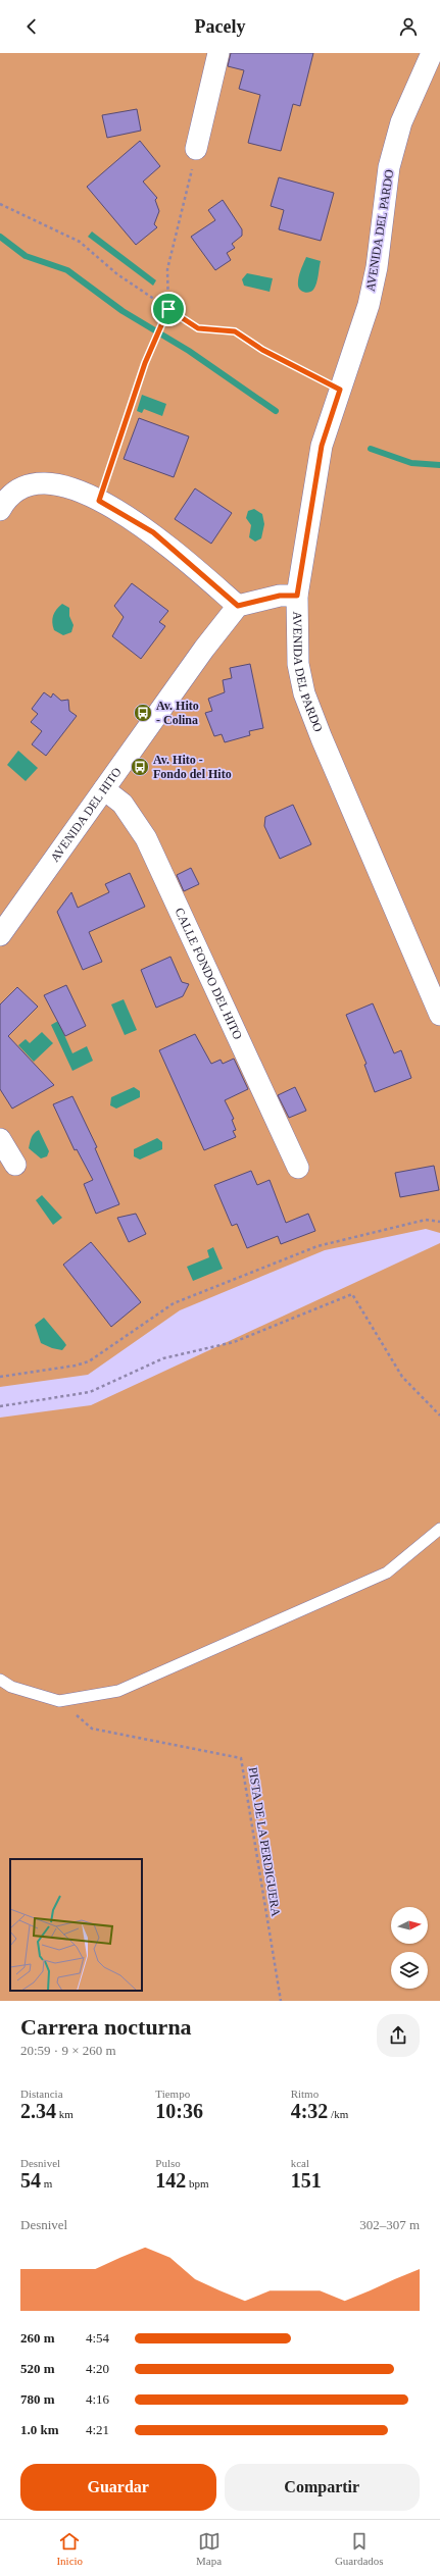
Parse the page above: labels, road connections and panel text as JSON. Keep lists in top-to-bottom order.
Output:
{
  "streets": {
    "street": ["AVENIDA DEL PARDO", "AVENIDA DEL HITO", "CALLE FONDO DEL HITO"],
    "path": ["PISTA DE LA PERDIGUERA"]
  },
  "crossings": [
    ["AVENIDA DEL HITO", "CALLE FONDO DEL HITO"]
  ],
  "places": {
    "bus stop": ["Av. Hito - Colina", "Av. Hito - Fondo del Hito"]
  },
  "north": "right",
  "page": {
    "header": "Pacely",
    "heading": ["Carrera nocturna", "20:59 · 9 × 260 m"],
    "stats": [
      ["Distancia", "2.34 km"],
      ["Tiempo", "10:36"],
      ["Ritmo", "4:32 /km"],
      ["Desnivel", "54 m"],
      ["Pulso", "142 bpm"],
      ["kcal", "151"]
    ],
    "chart": ["Desnivel", "302–307 m"],
    "list": [
      {
        "name": "260 m",
        "note": "4:54"
      },
      {
        "name": "520 m",
        "note": "4:20"
      },
      {
        "name": "780 m",
        "note": "4:16"
      },
      {
        "name": "1.0 km",
        "note": "4:21"
      }
    ],
    "buttons": ["Guardar", "Compartir"],
    "tabs": ["Inicio", "Mapa", "Guardados"]
  }
}
